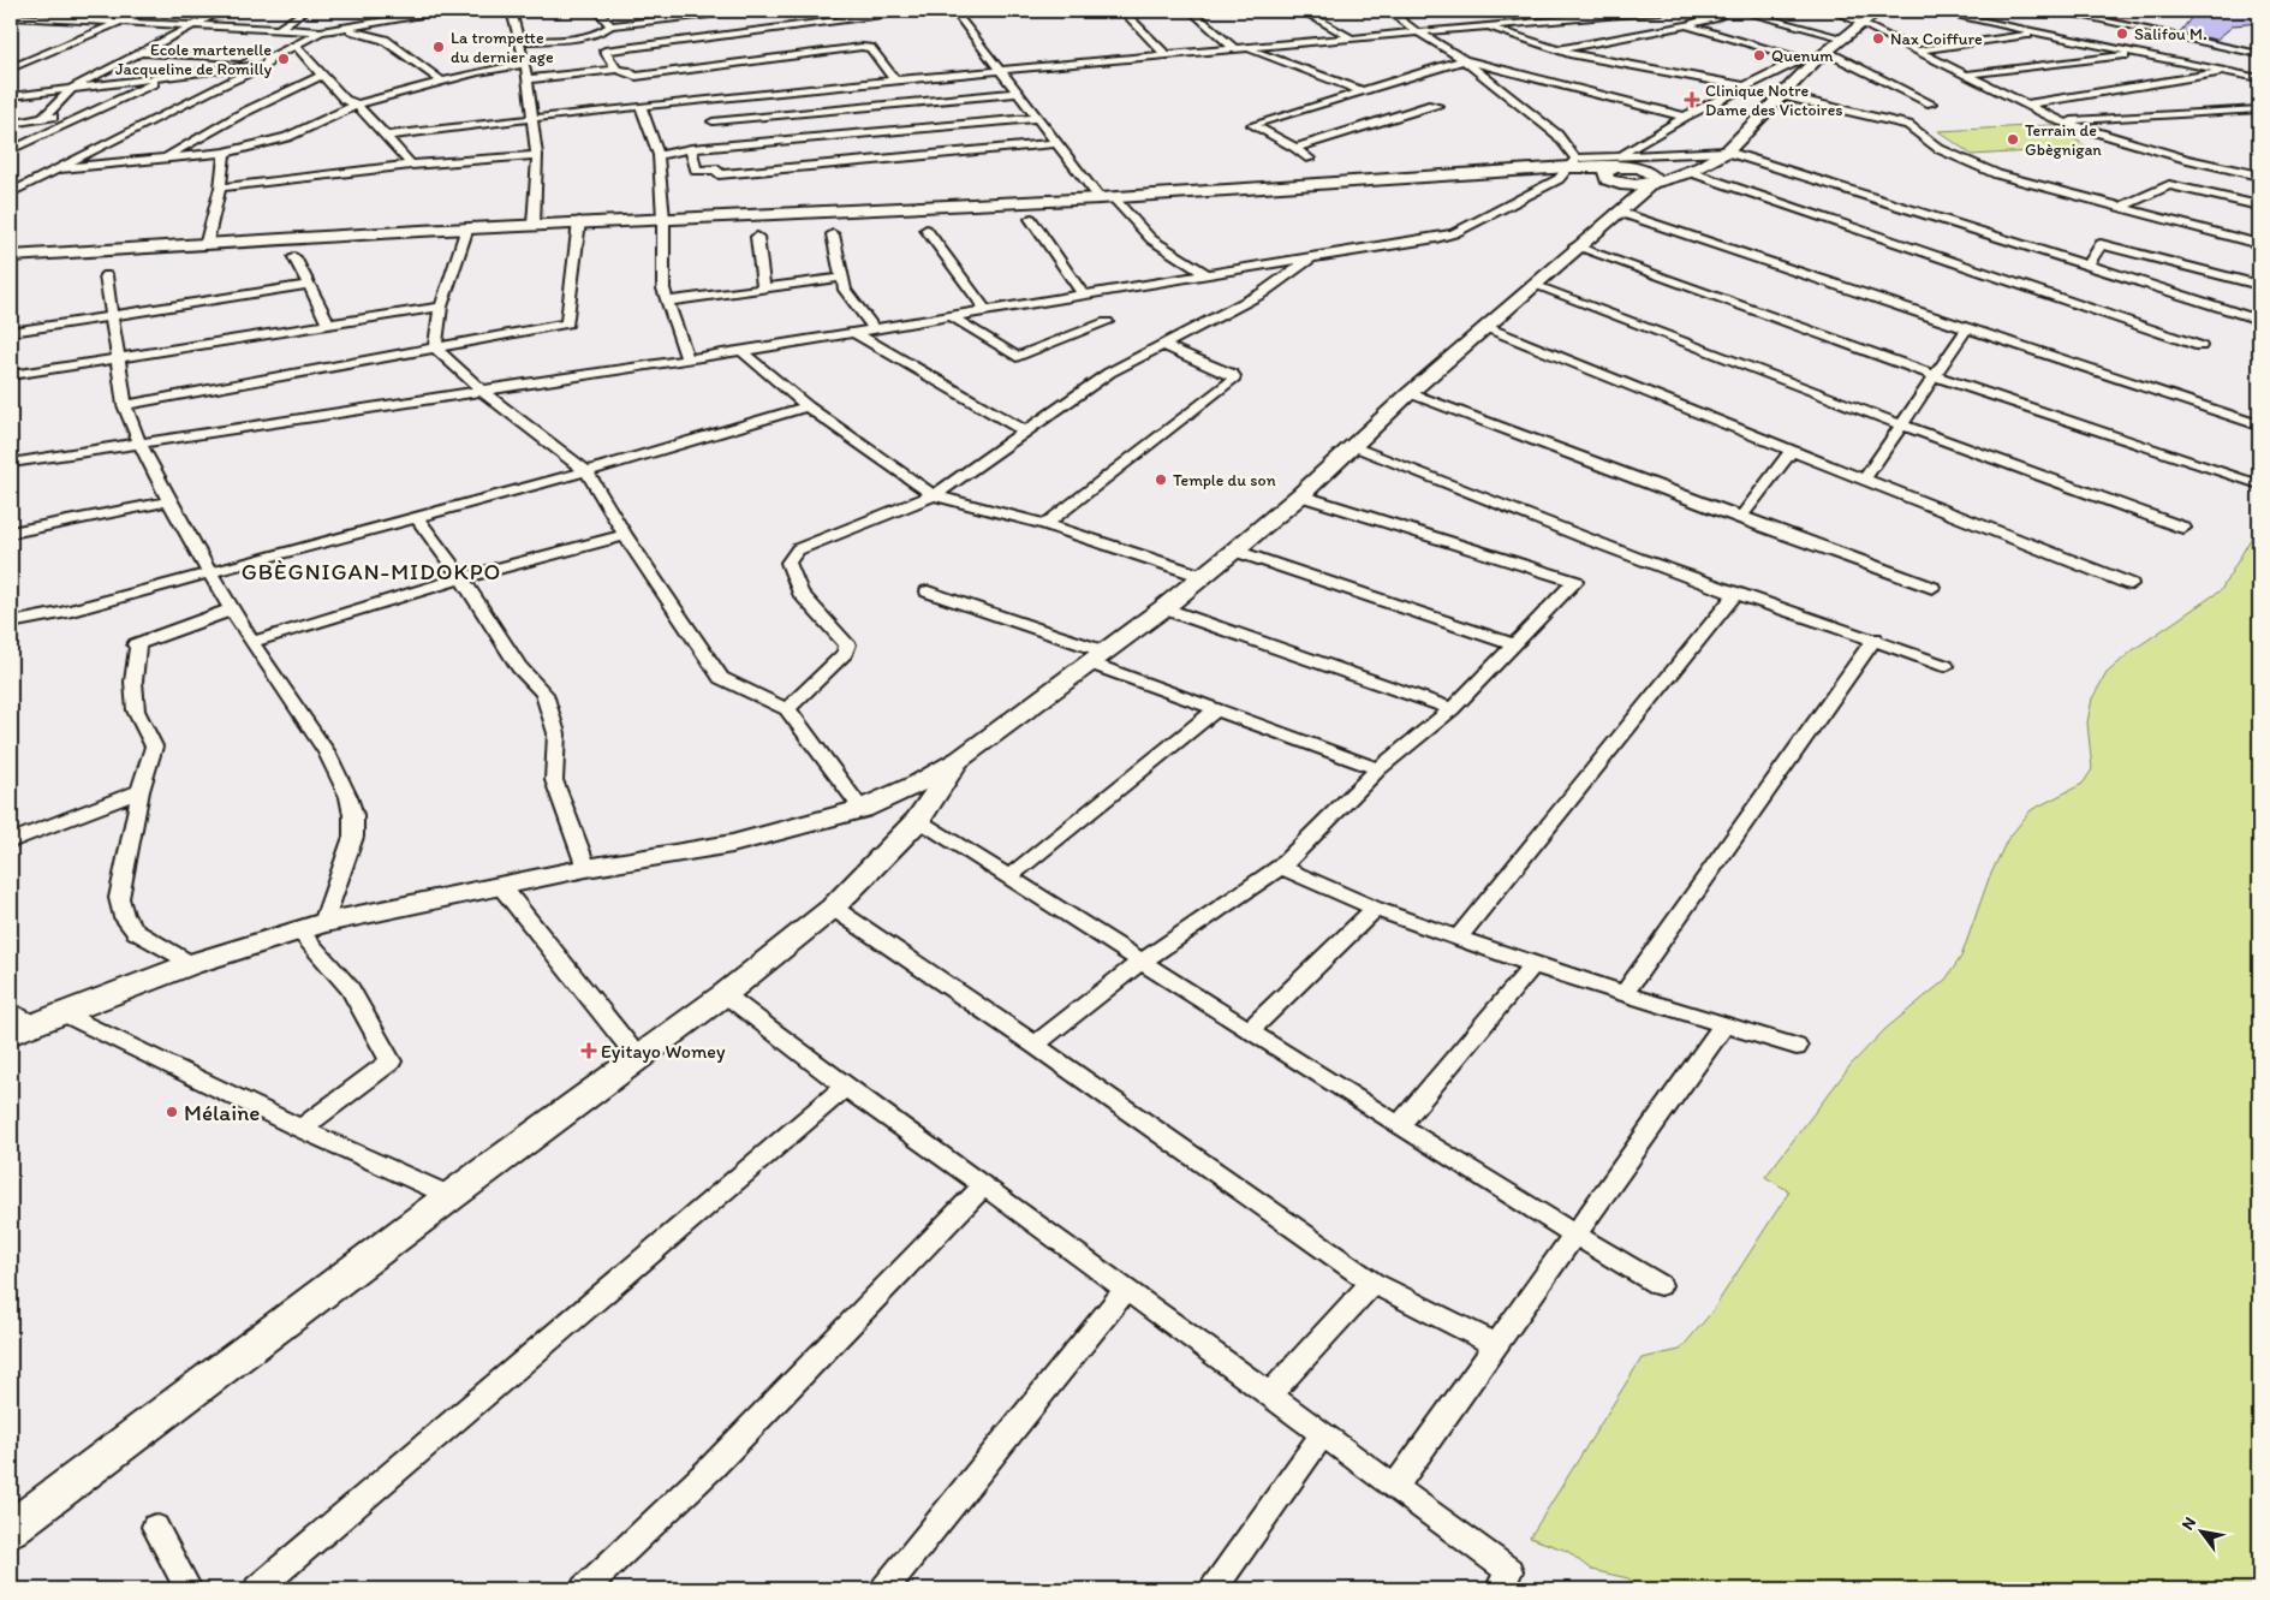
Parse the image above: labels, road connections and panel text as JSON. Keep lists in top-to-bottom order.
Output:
{
  "districts": ["GBÈGNIGAN-MIDOKPO"],
  "places": {
    "other": [
      "Salifou M.",
      "Nax Coiffure",
      "La trompette du dernier age",
      "Quenum",
      "Ecole martenelle Jacqueline de Romilly",
      "Terrain de Gbègnigan",
      "Temple du son",
      "Mélaine"
    ],
    "health": ["Clinique Notre Dame des Victoires", "Eyitayo Womey"]
  },
  "north": "top left"
}
